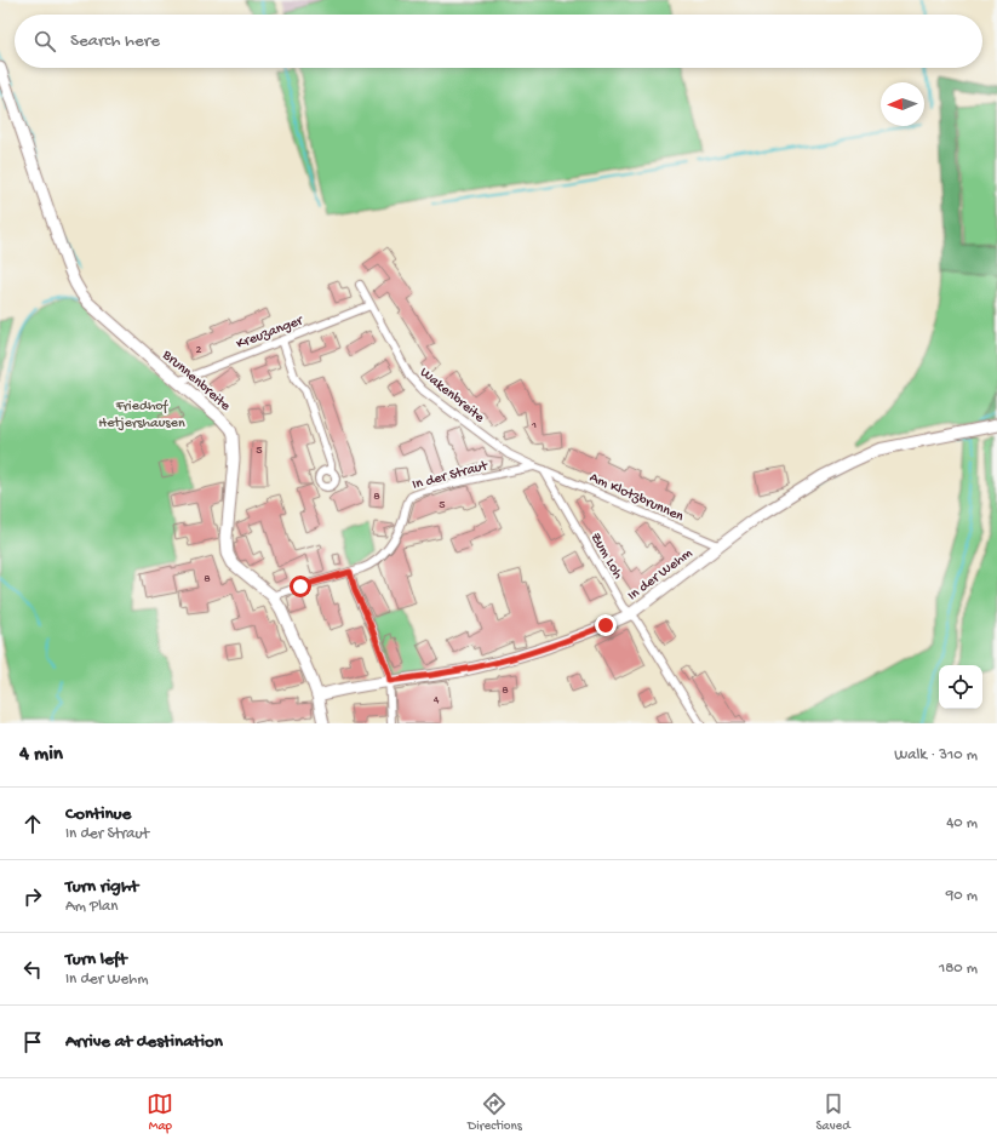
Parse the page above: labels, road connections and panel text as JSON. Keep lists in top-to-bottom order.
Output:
{
  "streets": {
    "street": [
      "Kreuzanger",
      "Brunnenbreite",
      "Wakenbreite",
      "In der Straut",
      "Am Klotzbrunnen",
      "Zum Loh",
      "In der Wehm"
    ]
  },
  "crossings": [
    ["Kreuzanger", "Brunnenbreite"],
    ["Kreuzanger", "Wakenbreite"],
    ["Brunnenbreite", "In der Straut"],
    ["Brunnenbreite", "In der Wehm"],
    ["Wakenbreite", "In der Straut"],
    ["Wakenbreite", "Am Klotzbrunnen"],
    ["Wakenbreite", "Zum Loh"],
    ["Am Klotzbrunnen", "Zum Loh"],
    ["Am Klotzbrunnen", "In der Wehm"],
    ["Zum Loh", "In der Wehm"]
  ],
  "parks": ["Friedhof Hetjershausen"],
  "house_numbers": [
    "2",
    "1",
    "5",
    "8",
    "5",
    "8",
    "8",
    "4"
  ],
  "north": "left",
  "page": {
    "search": "Search here",
    "heading": ["4 min", "Walk · 310 m"],
    "list": [
      ["Continue", "In der Straut", "40 m"],
      ["Turn right", "Am Plan", "90 m"],
      ["Turn left", "In der Wehm", "180 m"],
      "Arrive at destination"
    ],
    "nav": ["Map", "Directions", "Saved"]
  }
}
